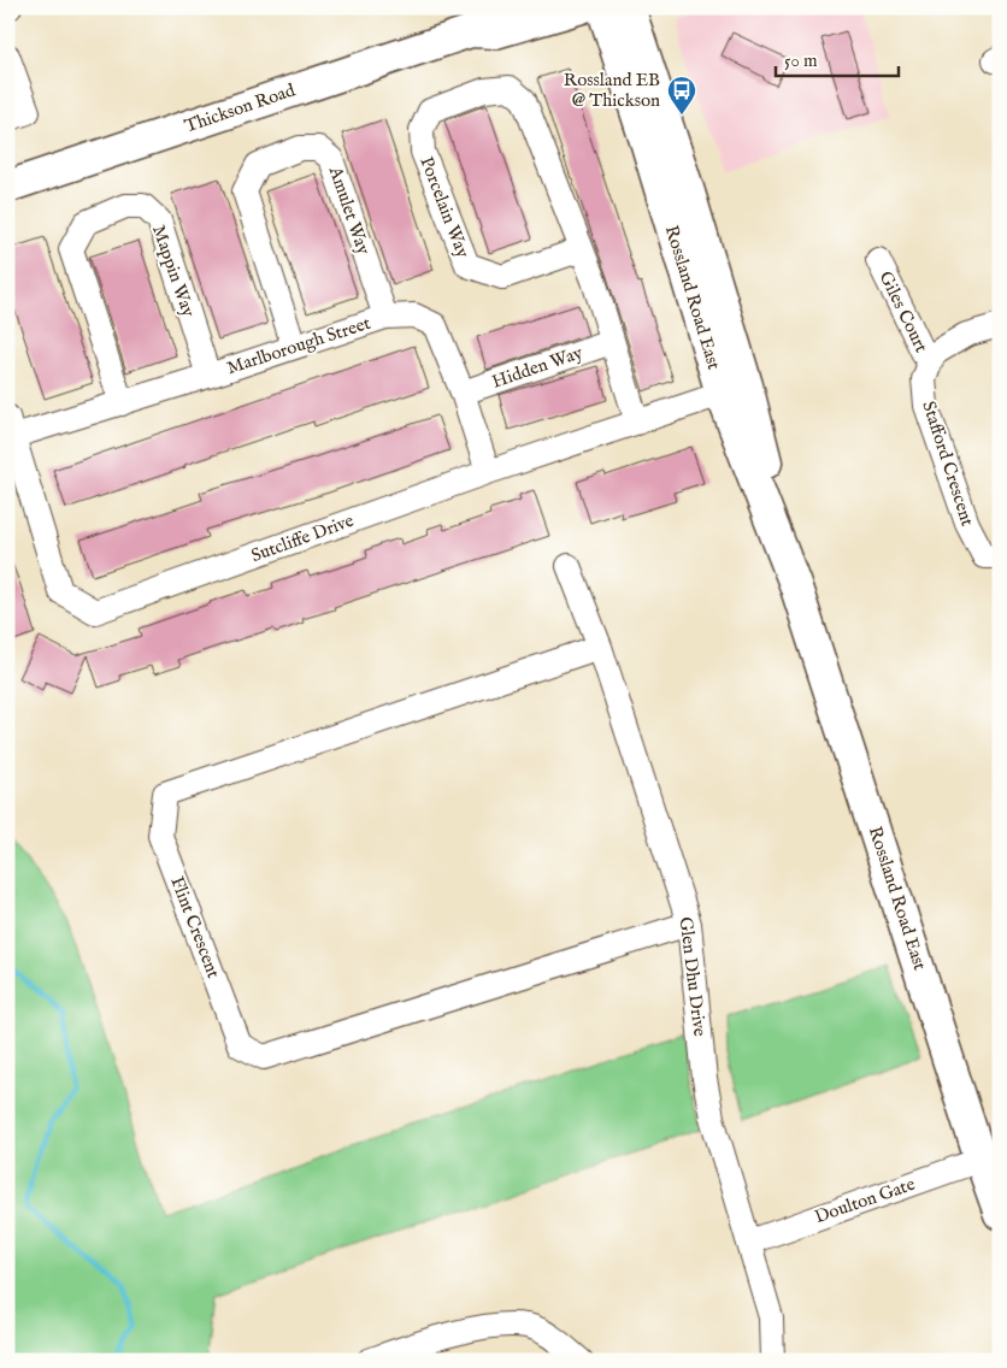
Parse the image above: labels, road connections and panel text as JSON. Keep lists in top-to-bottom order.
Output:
{
  "streets": {
    "main road": ["Thickson Road", "Rossland Road East"],
    "street": [
      "Porcelain Way",
      "Amulet Way",
      "Mappin Way",
      "Giles Court",
      "Marlborough Street",
      "Hidden Way",
      "Stafford Crescent",
      "Sutcliffe Drive",
      "Flint Crescent",
      "Glen Dhu Drive",
      "Doulton Gate"
    ]
  },
  "crossings": [
    ["Porcelain Way", "Hidden Way"],
    ["Porcelain Way", "Sutcliffe Drive"],
    ["Amulet Way", "Marlborough Street"],
    ["Mappin Way", "Marlborough Street"],
    ["Rossland Road East", "Sutcliffe Drive"],
    ["Rossland Road East", "Doulton Gate"],
    ["Giles Court", "Stafford Crescent"],
    ["Marlborough Street", "Hidden Way"],
    ["Marlborough Street", "Sutcliffe Drive"],
    ["Flint Crescent", "Glen Dhu Drive"],
    ["Glen Dhu Drive", "Doulton Gate"]
  ],
  "places": {
    "bus stop": ["Rossland EB @ Thickson"]
  },
  "scale_bar": "50 m"
}
